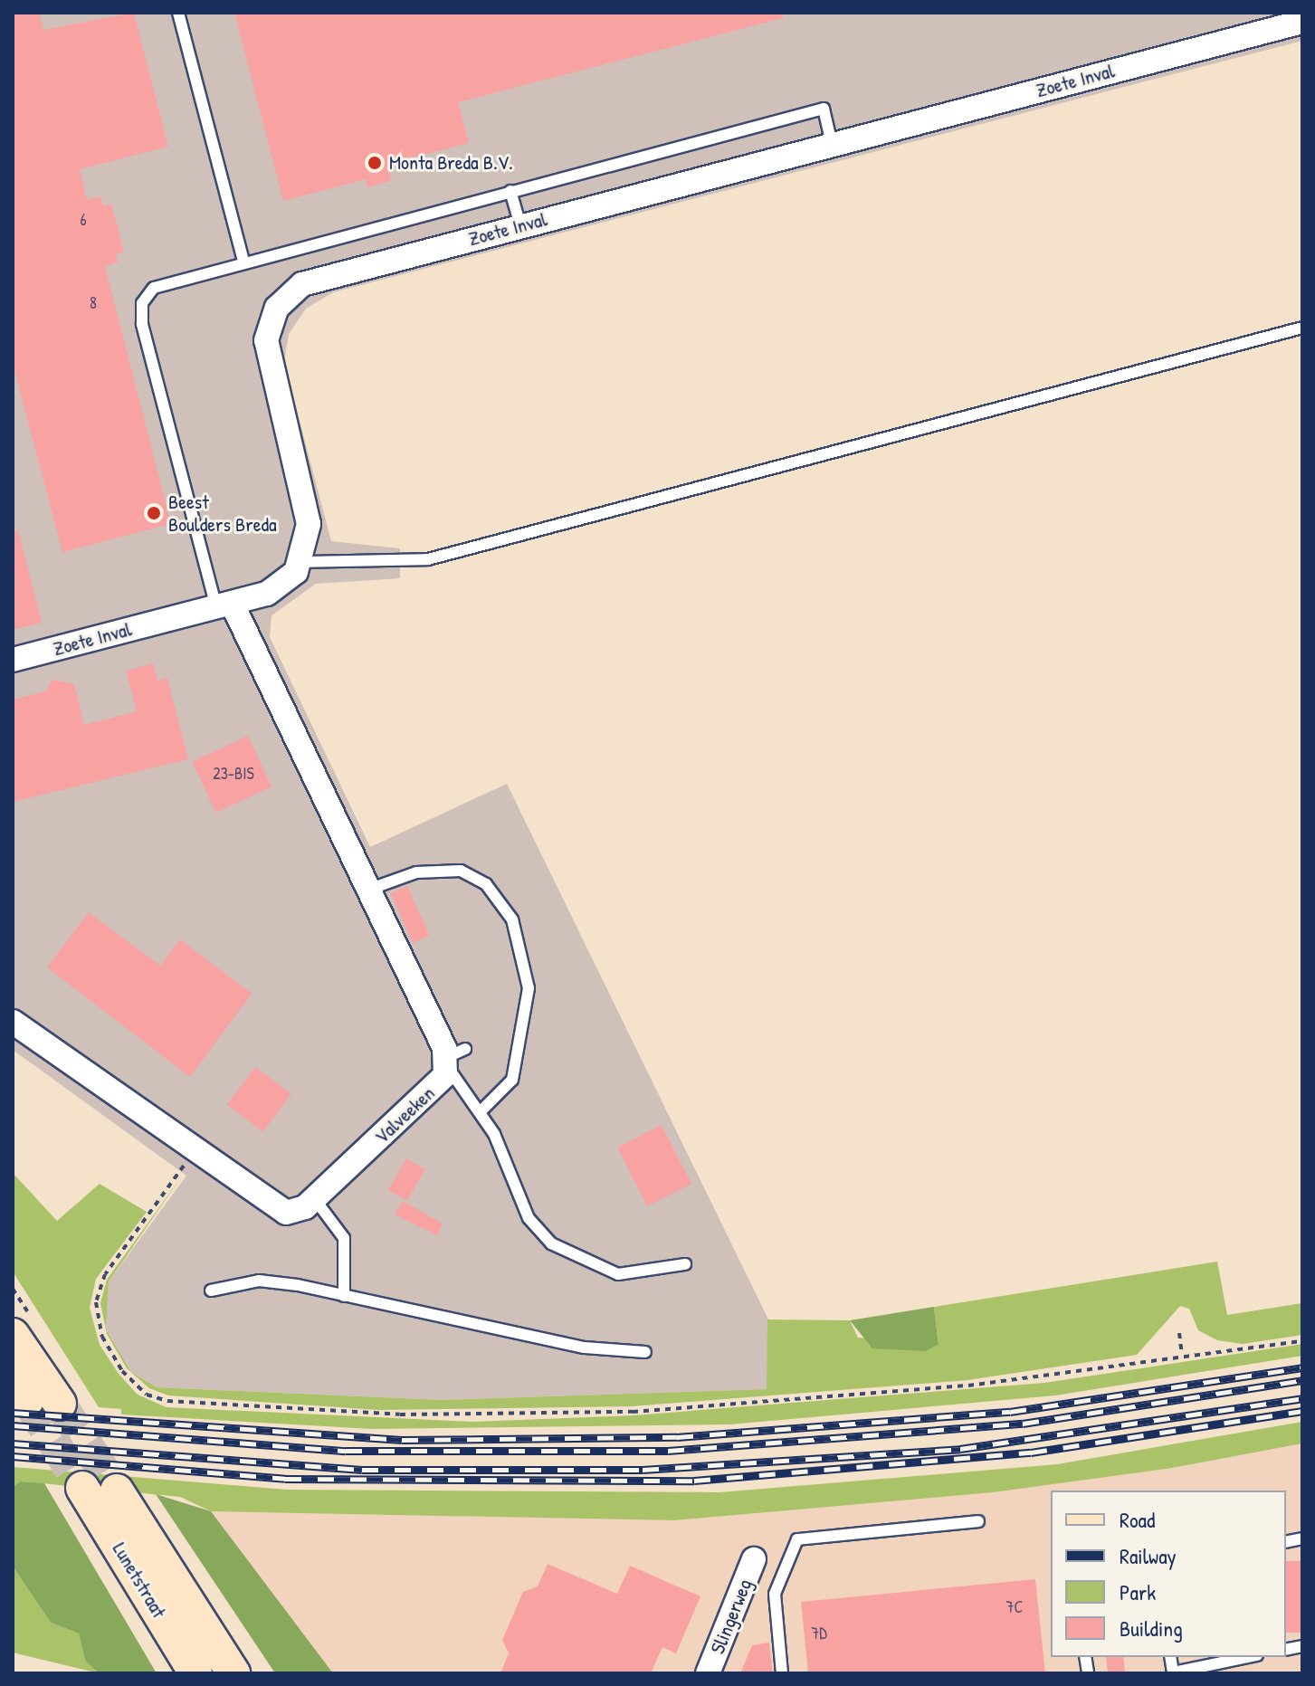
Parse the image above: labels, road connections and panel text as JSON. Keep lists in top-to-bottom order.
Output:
{
  "streets": {
    "main road": ["Lunetstraat"],
    "street": ["Zoete Inval", "Valveeken", "Slingerweg"]
  },
  "places": ["Monta Breda B.V.", "Beest Boulders Breda"],
  "house_numbers": [
    "6",
    "8",
    "23-BIS",
    "7C",
    "7D"
  ],
  "legend": [
    "Road",
    "Railway",
    "Park",
    "Building"
  ]
}
